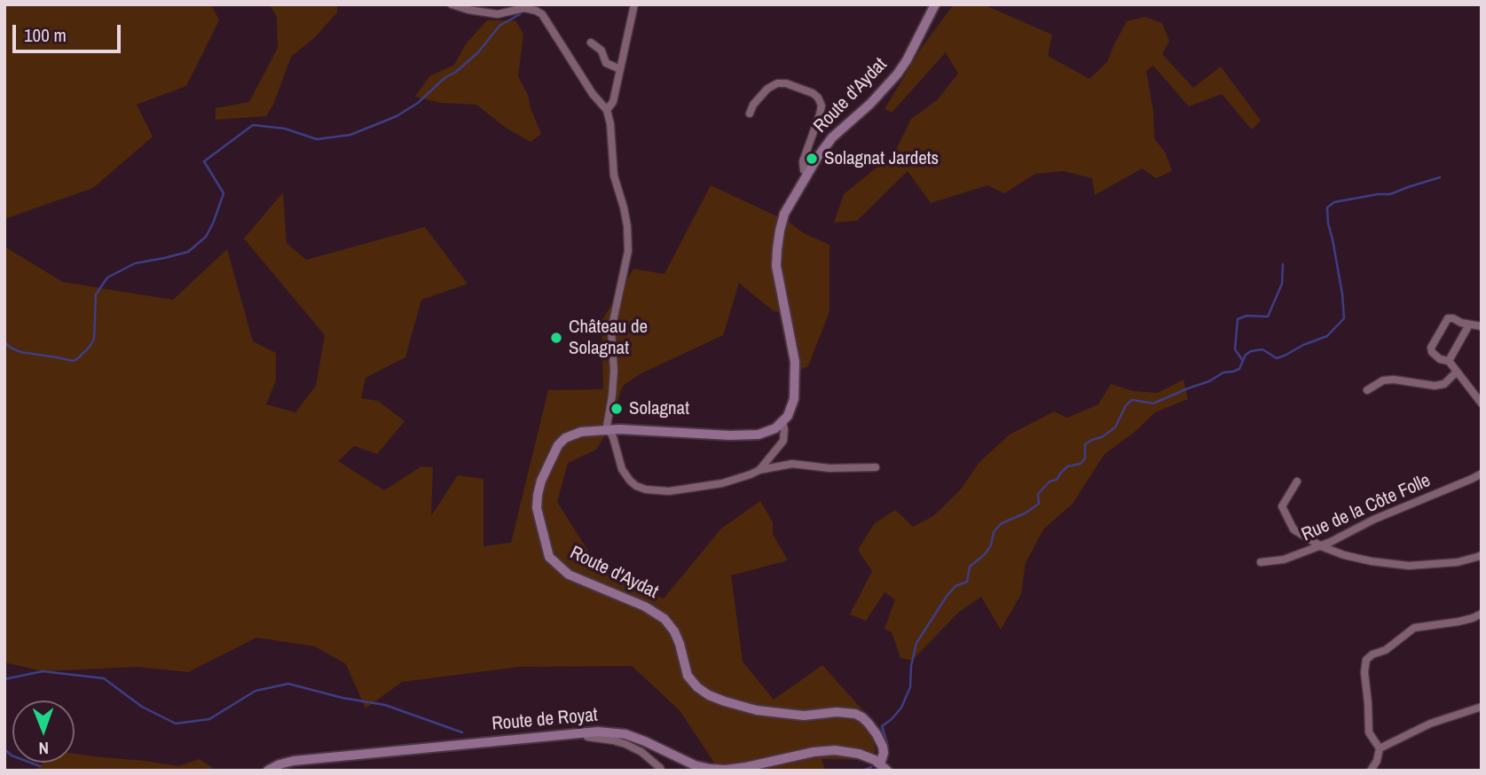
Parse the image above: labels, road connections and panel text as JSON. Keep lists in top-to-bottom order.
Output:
{
  "streets": {
    "main road": ["Route d'Aydat", "Route de Royat"],
    "street": ["Rue de la Côte Folle"]
  },
  "crossings": [
    ["Route d'Aydat", "Route de Royat"]
  ],
  "places": ["Solagnat Jardets", "Château de Solagnat", "Solagnat"],
  "scale_bar": "100 m",
  "north": "bottom"
}
